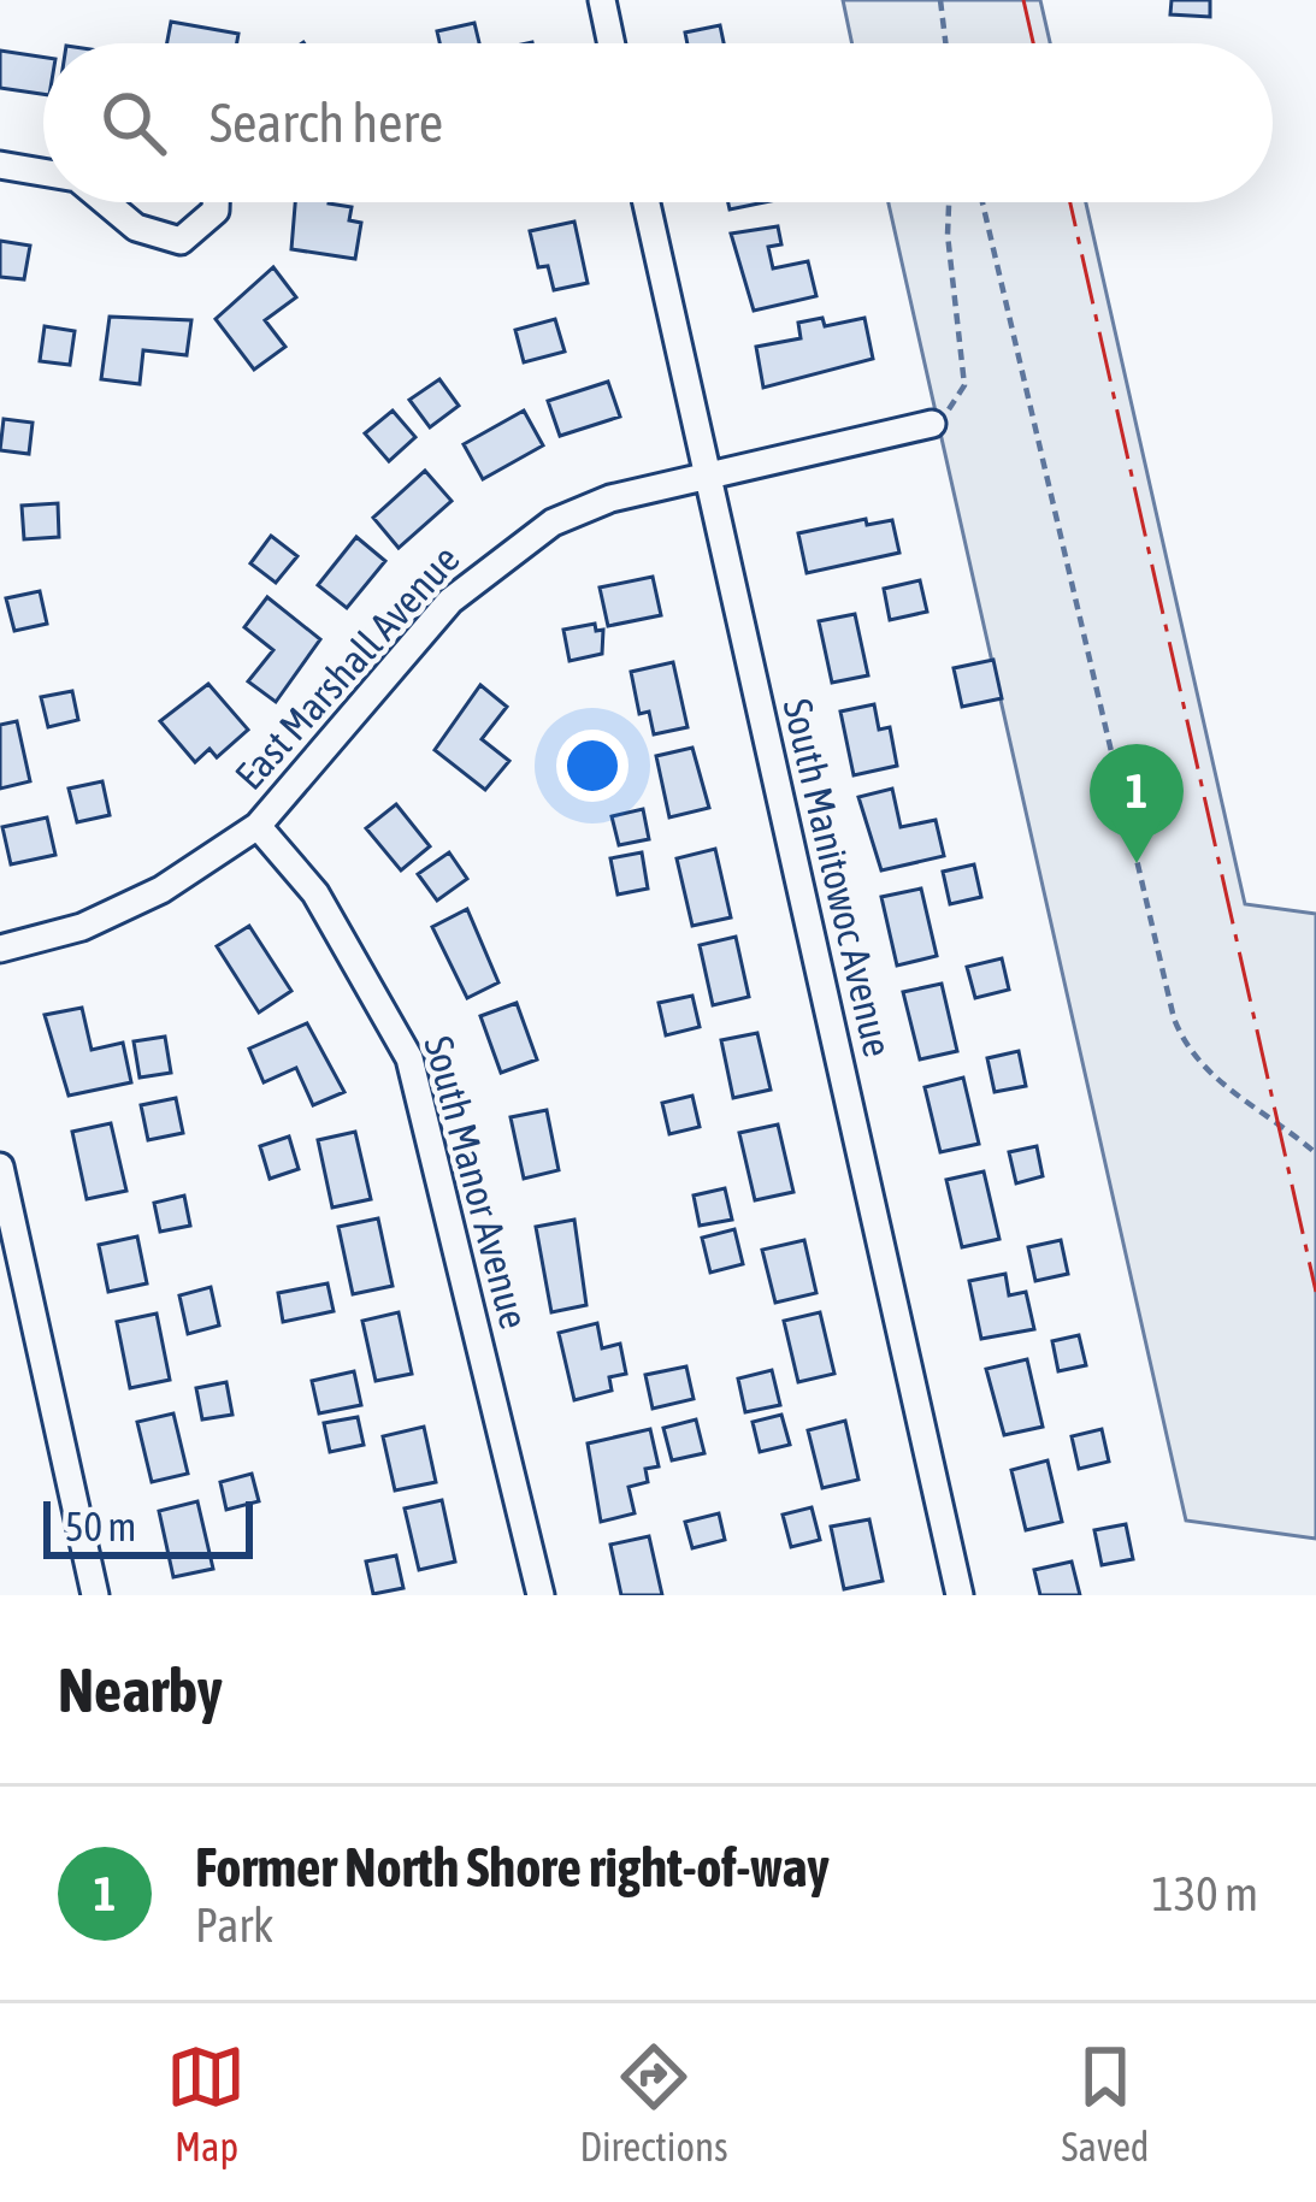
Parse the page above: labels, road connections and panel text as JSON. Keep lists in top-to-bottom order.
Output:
{
  "streets": {
    "street": ["East Marshall Avenue", "South Manitowoc Avenue", "South Manor Avenue"]
  },
  "crossings": [
    ["East Marshall Avenue", "South Manitowoc Avenue"],
    ["East Marshall Avenue", "South Manor Avenue"]
  ],
  "scale_bar": "50 m",
  "page": {
    "search": "Search here",
    "pins": "1",
    "scale": "50 m",
    "heading": "Nearby",
    "list": [
      {
        "mark": "1",
        "name": "Former North Shore right-of-way",
        "note": "Park",
        "value": "130 m"
      }
    ],
    "nav": ["Map", "Directions", "Saved"]
  }
}
